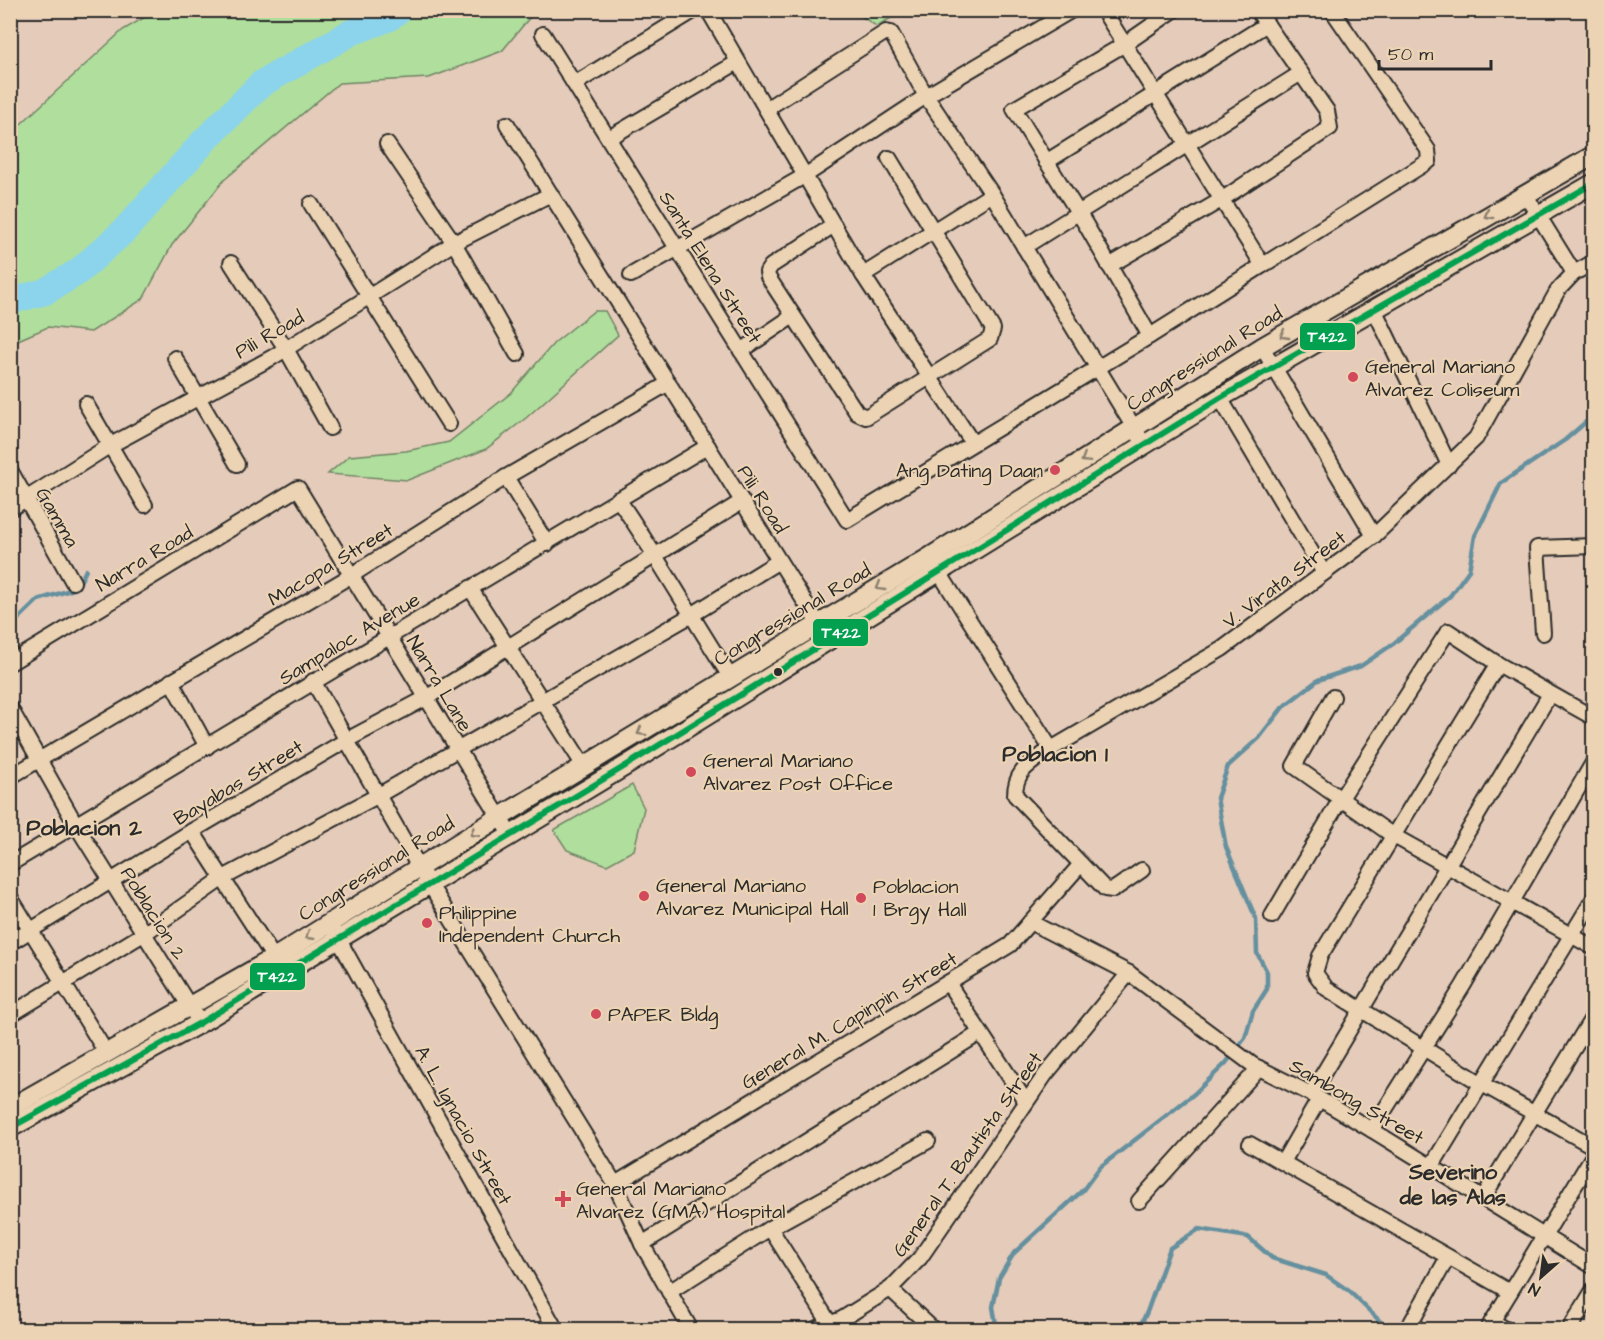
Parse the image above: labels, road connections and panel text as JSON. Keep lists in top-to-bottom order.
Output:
{
  "streets": {
    "main road": ["Congressional Road"],
    "street": [
      "Santa Elena Street",
      "Pili Road",
      "Gamma",
      "Narra Road",
      "Macopa Street",
      "V. Virata Street",
      "Sampaloc Avenue",
      "Narra Lane",
      "Bayabas Street",
      "Poblacion 2",
      "General M. Capinpin Street",
      "Sambong Street",
      "A. L. Ignacio Street",
      "General T. Bautista Street"
    ]
  },
  "crossings": [
    ["Pili Road", "Congressional Road"],
    ["Pili Road", "Gamma"],
    ["Pili Road", "Macopa Street"],
    ["Pili Road", "Sampaloc Avenue"],
    ["Pili Road", "Bayabas Street"],
    ["Congressional Road", "Narra Lane"],
    ["Congressional Road", "Poblacion 2"],
    ["Congressional Road", "A. L. Ignacio Street"],
    ["Narra Road", "Narra Lane"],
    ["Macopa Street", "Narra Lane"],
    ["Macopa Street", "Poblacion 2"],
    ["V. Virata Street", "General M. Capinpin Street"],
    ["Sampaloc Avenue", "Narra Lane"],
    ["Sampaloc Avenue", "Poblacion 2"],
    ["Narra Lane", "Bayabas Street"],
    ["Bayabas Street", "Poblacion 2"],
    ["General M. Capinpin Street", "Sambong Street"],
    ["Sambong Street", "General T. Bautista Street"]
  ],
  "districts": ["Poblacion 1", "Poblacion 2", "Severino de las Alas"],
  "places": {
    "other": [
      "General Mariano Alvarez Coliseum",
      "Ang Dating Daan",
      "General Mariano Alvarez Post Office",
      "General Mariano Alvarez Municipal Hall",
      "Poblacion 1 Brgy Hall",
      "Philippine Independent Church",
      "PAPER Bldg"
    ],
    "health": ["General Mariano Alvarez (GMA) Hospital"]
  },
  "lines": ["transit line T422"],
  "scale_bar": "50 m",
  "north": "bottom left"
}
